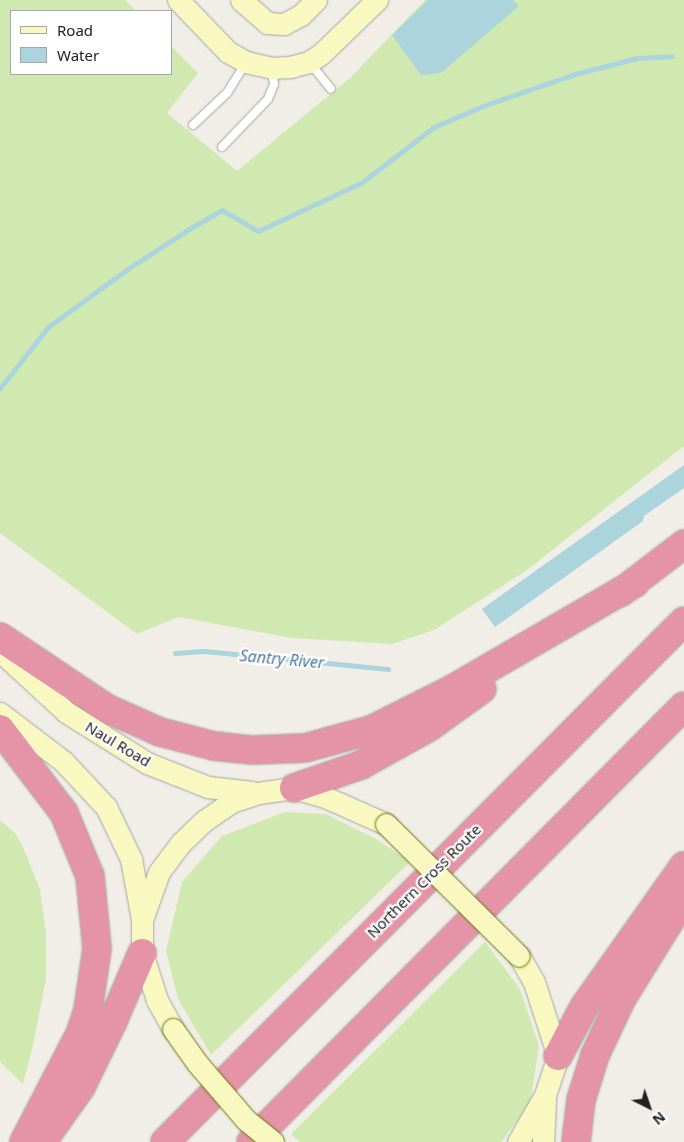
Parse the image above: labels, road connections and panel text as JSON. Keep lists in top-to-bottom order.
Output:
{
  "streets": {
    "highway": ["Northern Cross Route"],
    "main road": ["Naul Road"]
  },
  "water": ["Santry River"],
  "legend": ["Road", "Water"],
  "north": "bottom right"
}
